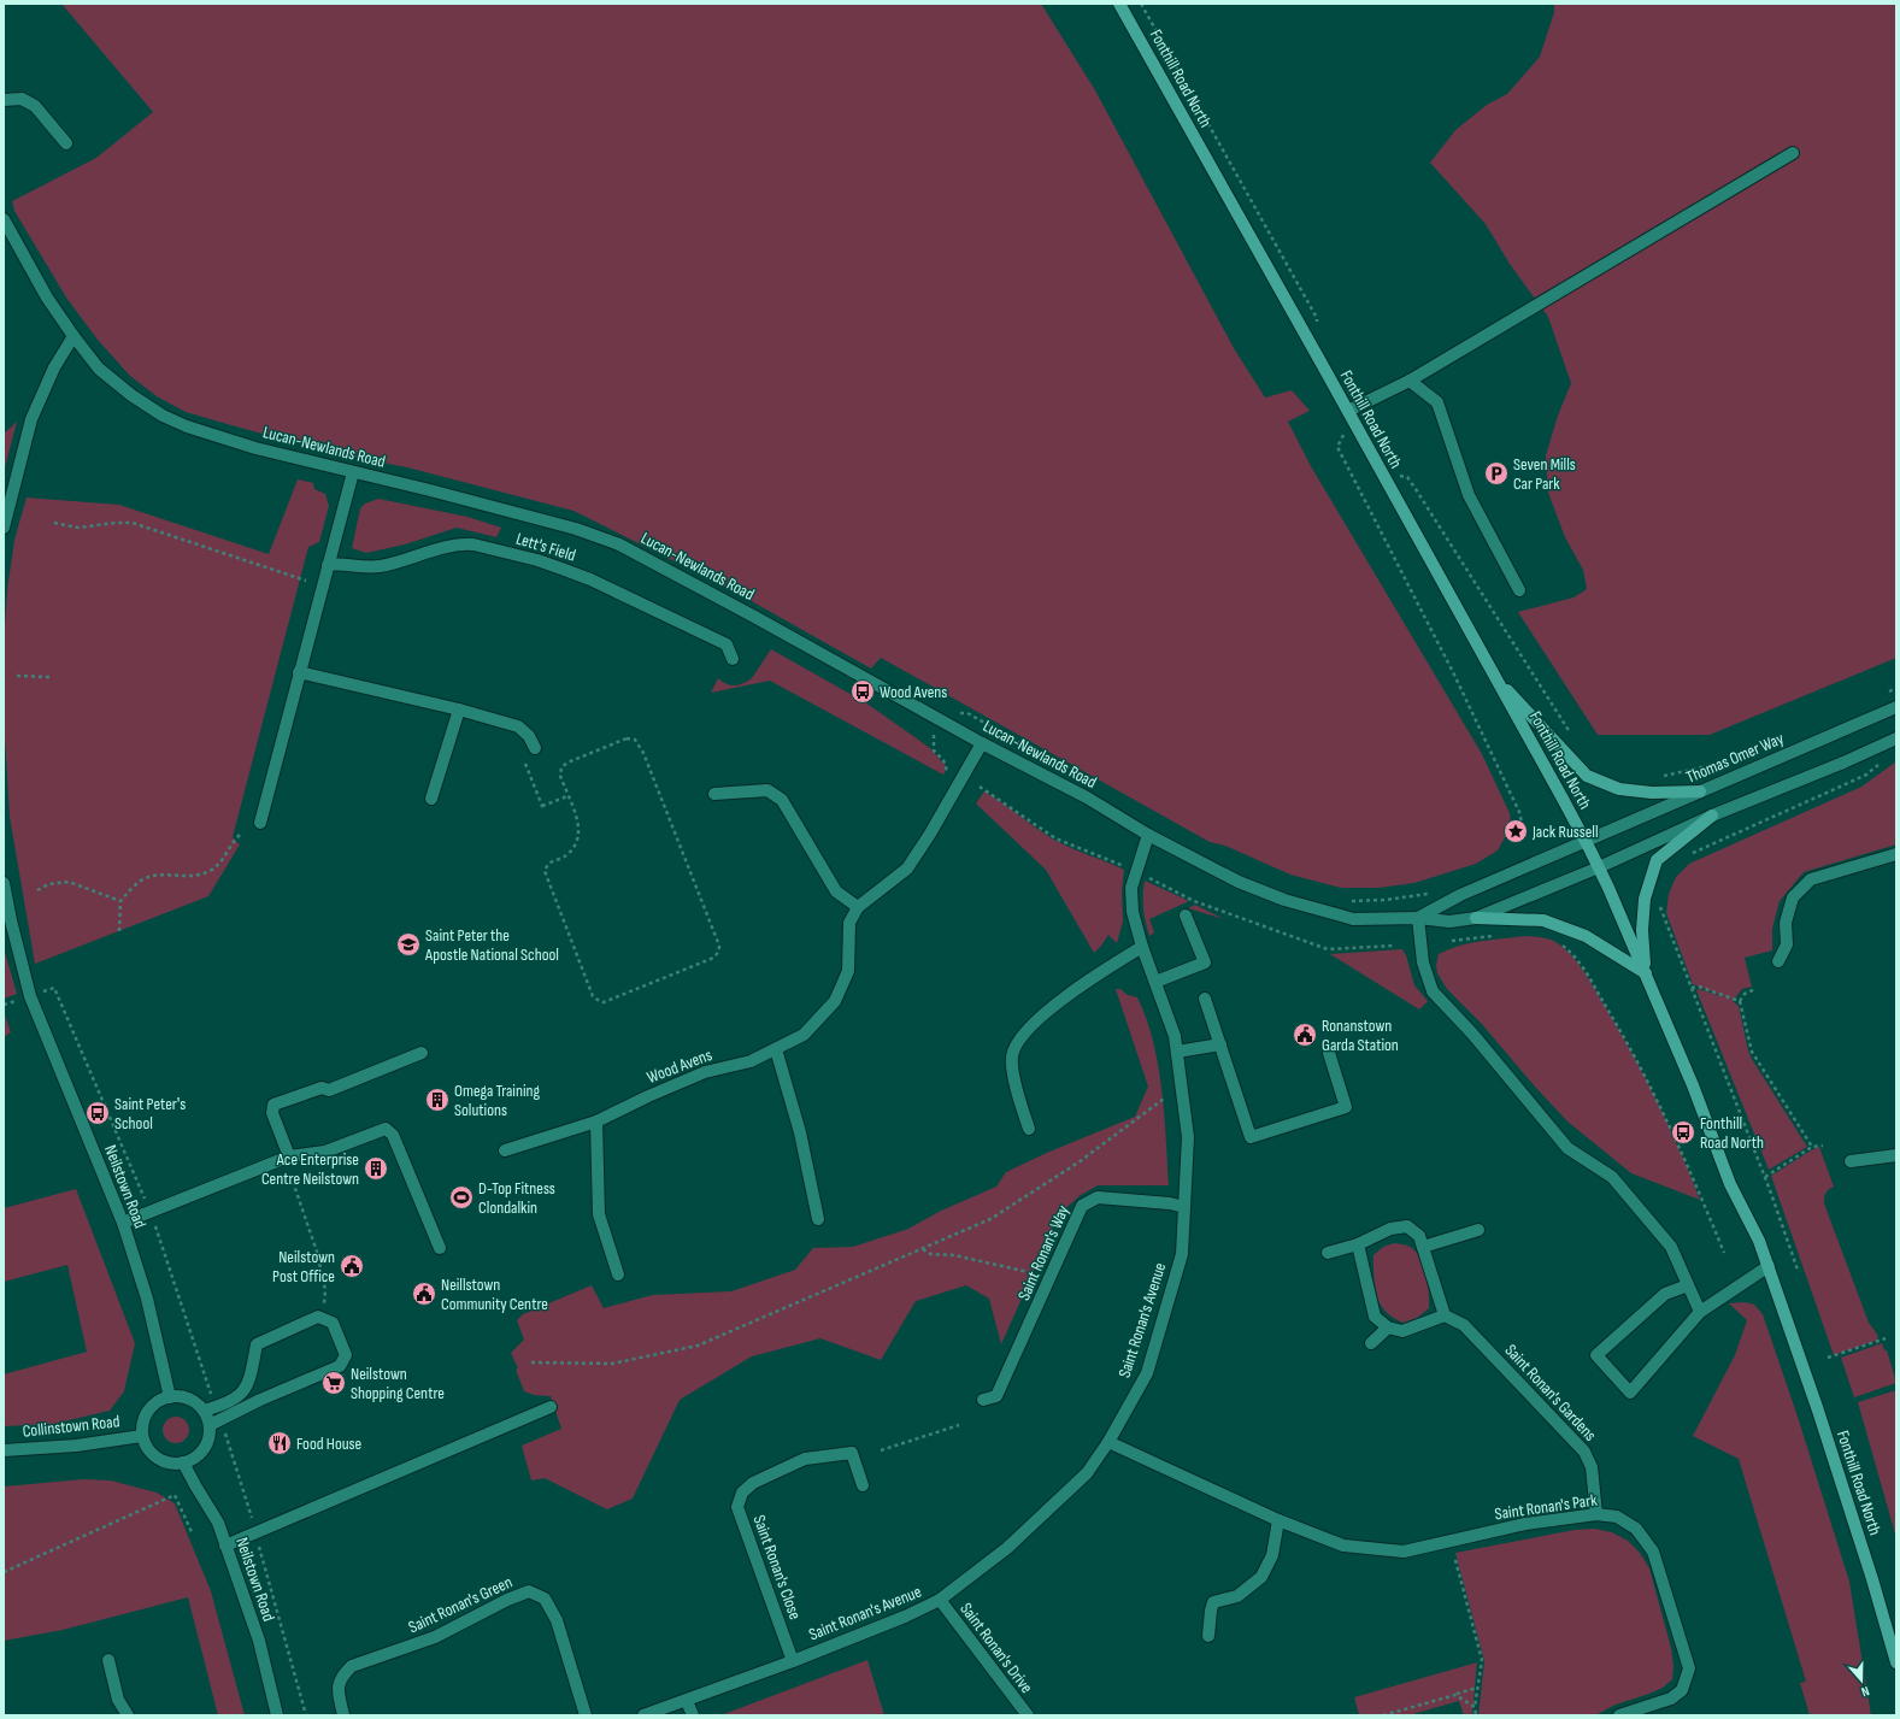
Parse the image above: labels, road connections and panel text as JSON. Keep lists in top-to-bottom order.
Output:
{
  "streets": {
    "main road": ["Fonthill Road North"],
    "street": [
      "Lucan-Newlands Road",
      "Lett's Field",
      "Thomas Omer Way",
      "Wood Avens",
      "Neilstown Road",
      "Saint Ronan's Way",
      "Saint Ronan's Avenue",
      "Saint Ronan's Gardens",
      "Collinstown Road",
      "Saint Ronan's Park",
      "Saint Ronan's Close",
      "Saint Ronan's Green",
      "Saint Ronan's Drive"
    ]
  },
  "crossings": [
    ["Fonthill Road North", "Lucan-Newlands Road"],
    ["Fonthill Road North", "Thomas Omer Way"],
    ["Lucan-Newlands Road", "Thomas Omer Way"],
    ["Lucan-Newlands Road", "Saint Ronan's Avenue"],
    ["Neilstown Road", "Collinstown Road"],
    ["Saint Ronan's Way", "Saint Ronan's Avenue"],
    ["Saint Ronan's Avenue", "Saint Ronan's Park"],
    ["Saint Ronan's Avenue", "Saint Ronan's Close"],
    ["Saint Ronan's Avenue", "Saint Ronan's Drive"],
    ["Saint Ronan's Gardens", "Saint Ronan's Park"]
  ],
  "places": {
    "parking": ["Seven Mills Car Park"],
    "bus stop": ["Wood Avens", "Saint Peter's School", "Fonthill Road North"],
    "place": ["Jack Russell"],
    "school or university": ["Saint Peter the Apostle National School"],
    "public building": ["Ronanstown Garda Station", "Neilstown Post Office", "Neillstown Community Centre"],
    "building": ["Omega Training Solutions", "Ace Enterprise Centre Neilstown"],
    "sports": ["D-Top Fitness Clondalkin"],
    "supermarket": ["Neilstown Shopping Centre"],
    "restaurant": ["Food House"]
  },
  "north": "bottom"
}
